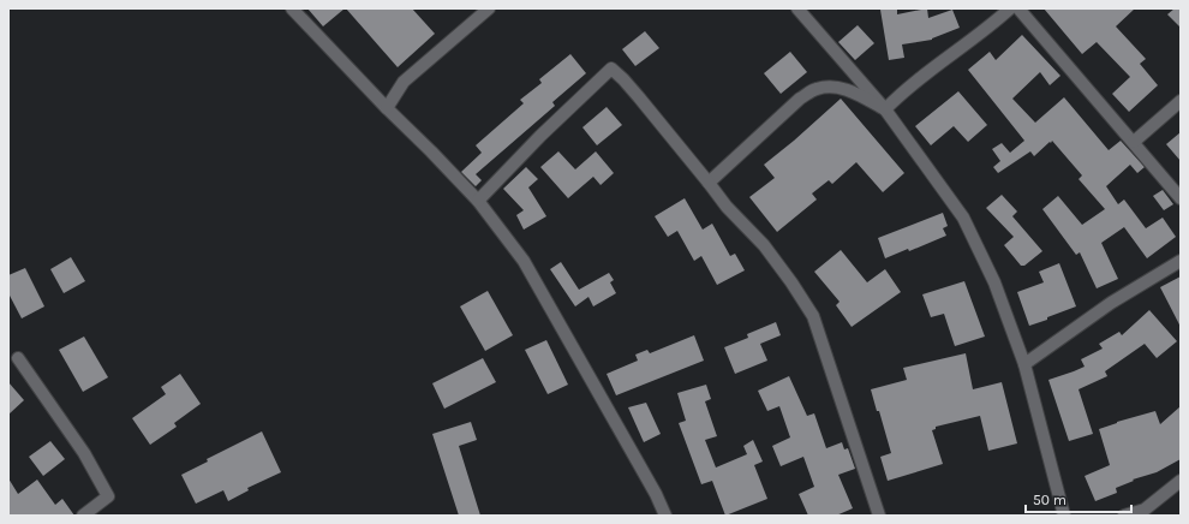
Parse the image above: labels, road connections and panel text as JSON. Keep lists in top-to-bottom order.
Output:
{
  "scale_bar": "50 m"
}
